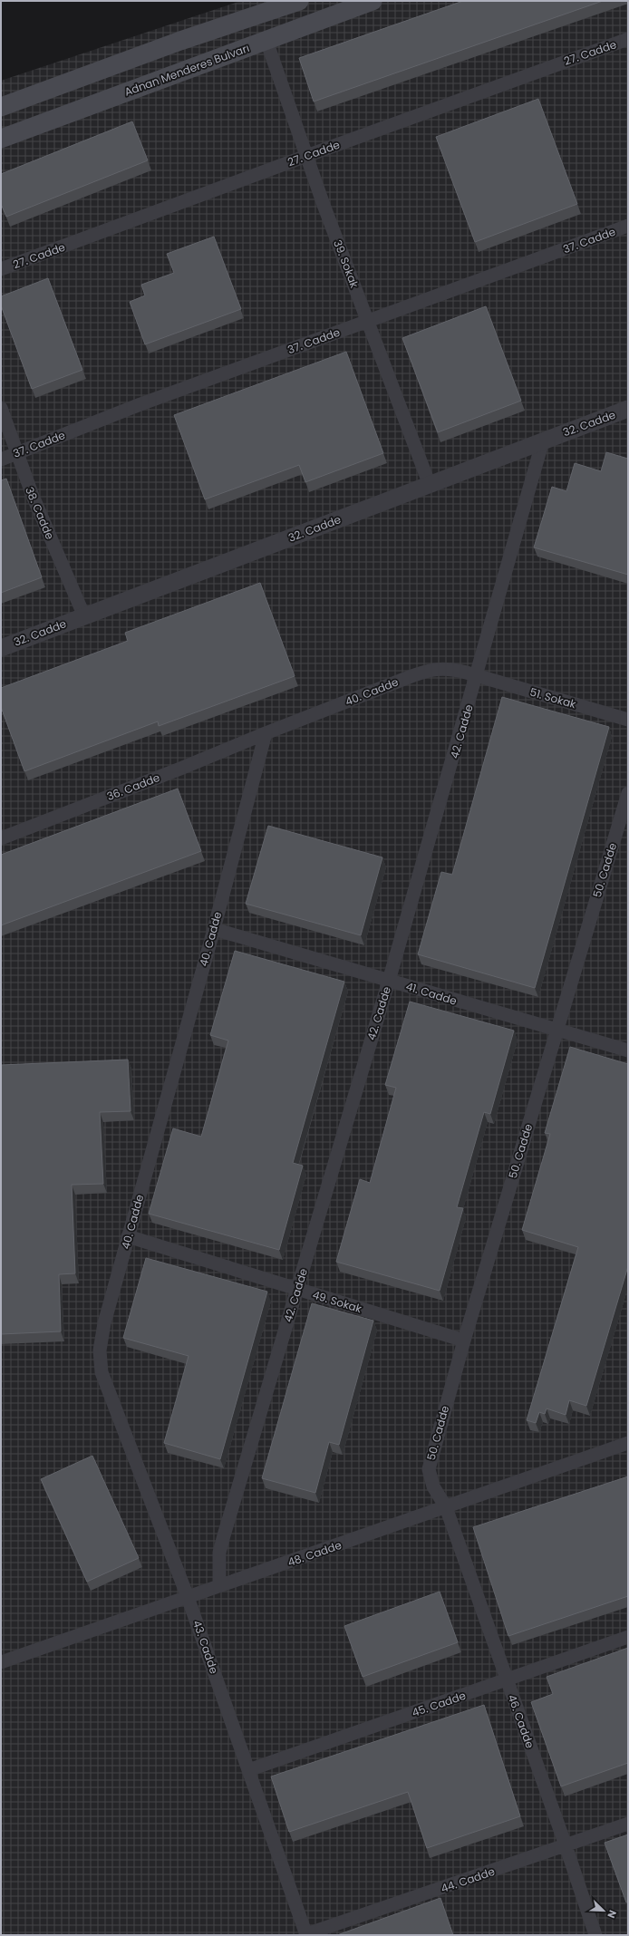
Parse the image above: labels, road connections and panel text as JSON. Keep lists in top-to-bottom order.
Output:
{
  "streets": {
    "main road": ["Adnan Menderes Bulvarı"],
    "street": [
      "27. Cadde",
      "37. Cadde",
      "39. Sokak",
      "32. Cadde",
      "38. Cadde",
      "40. Cadde",
      "51. Sokak",
      "42. Cadde",
      "36. Cadde",
      "50. Cadde",
      "41. Cadde",
      "49. Sokak",
      "48. Cadde",
      "43. Cadde",
      "45. Cadde",
      "46. Cadde",
      "44. Cadde"
    ]
  },
  "crossings": [
    ["27. Cadde", "39. Sokak"],
    ["Adnan Menderes Bulvarı", "39. Sokak"],
    ["37. Cadde", "39. Sokak"],
    ["37. Cadde", "38. Cadde"],
    ["39. Sokak", "32. Cadde"],
    ["32. Cadde", "38. Cadde"],
    ["32. Cadde", "42. Cadde"],
    ["40. Cadde", "51. Sokak"],
    ["40. Cadde", "42. Cadde"],
    ["40. Cadde", "36. Cadde"],
    ["40. Cadde", "41. Cadde"],
    ["40. Cadde", "49. Sokak"],
    ["40. Cadde", "43. Cadde"],
    ["51. Sokak", "42. Cadde"],
    ["42. Cadde", "41. Cadde"],
    ["42. Cadde", "49. Sokak"],
    ["42. Cadde", "48. Cadde"],
    ["50. Cadde", "41. Cadde"],
    ["50. Cadde", "49. Sokak"],
    ["50. Cadde", "48. Cadde"],
    ["50. Cadde", "46. Cadde"],
    ["48. Cadde", "43. Cadde"],
    ["48. Cadde", "46. Cadde"],
    ["43. Cadde", "45. Cadde"],
    ["43. Cadde", "44. Cadde"],
    ["45. Cadde", "46. Cadde"],
    ["46. Cadde", "44. Cadde"]
  ],
  "north": "bottom right"
}
